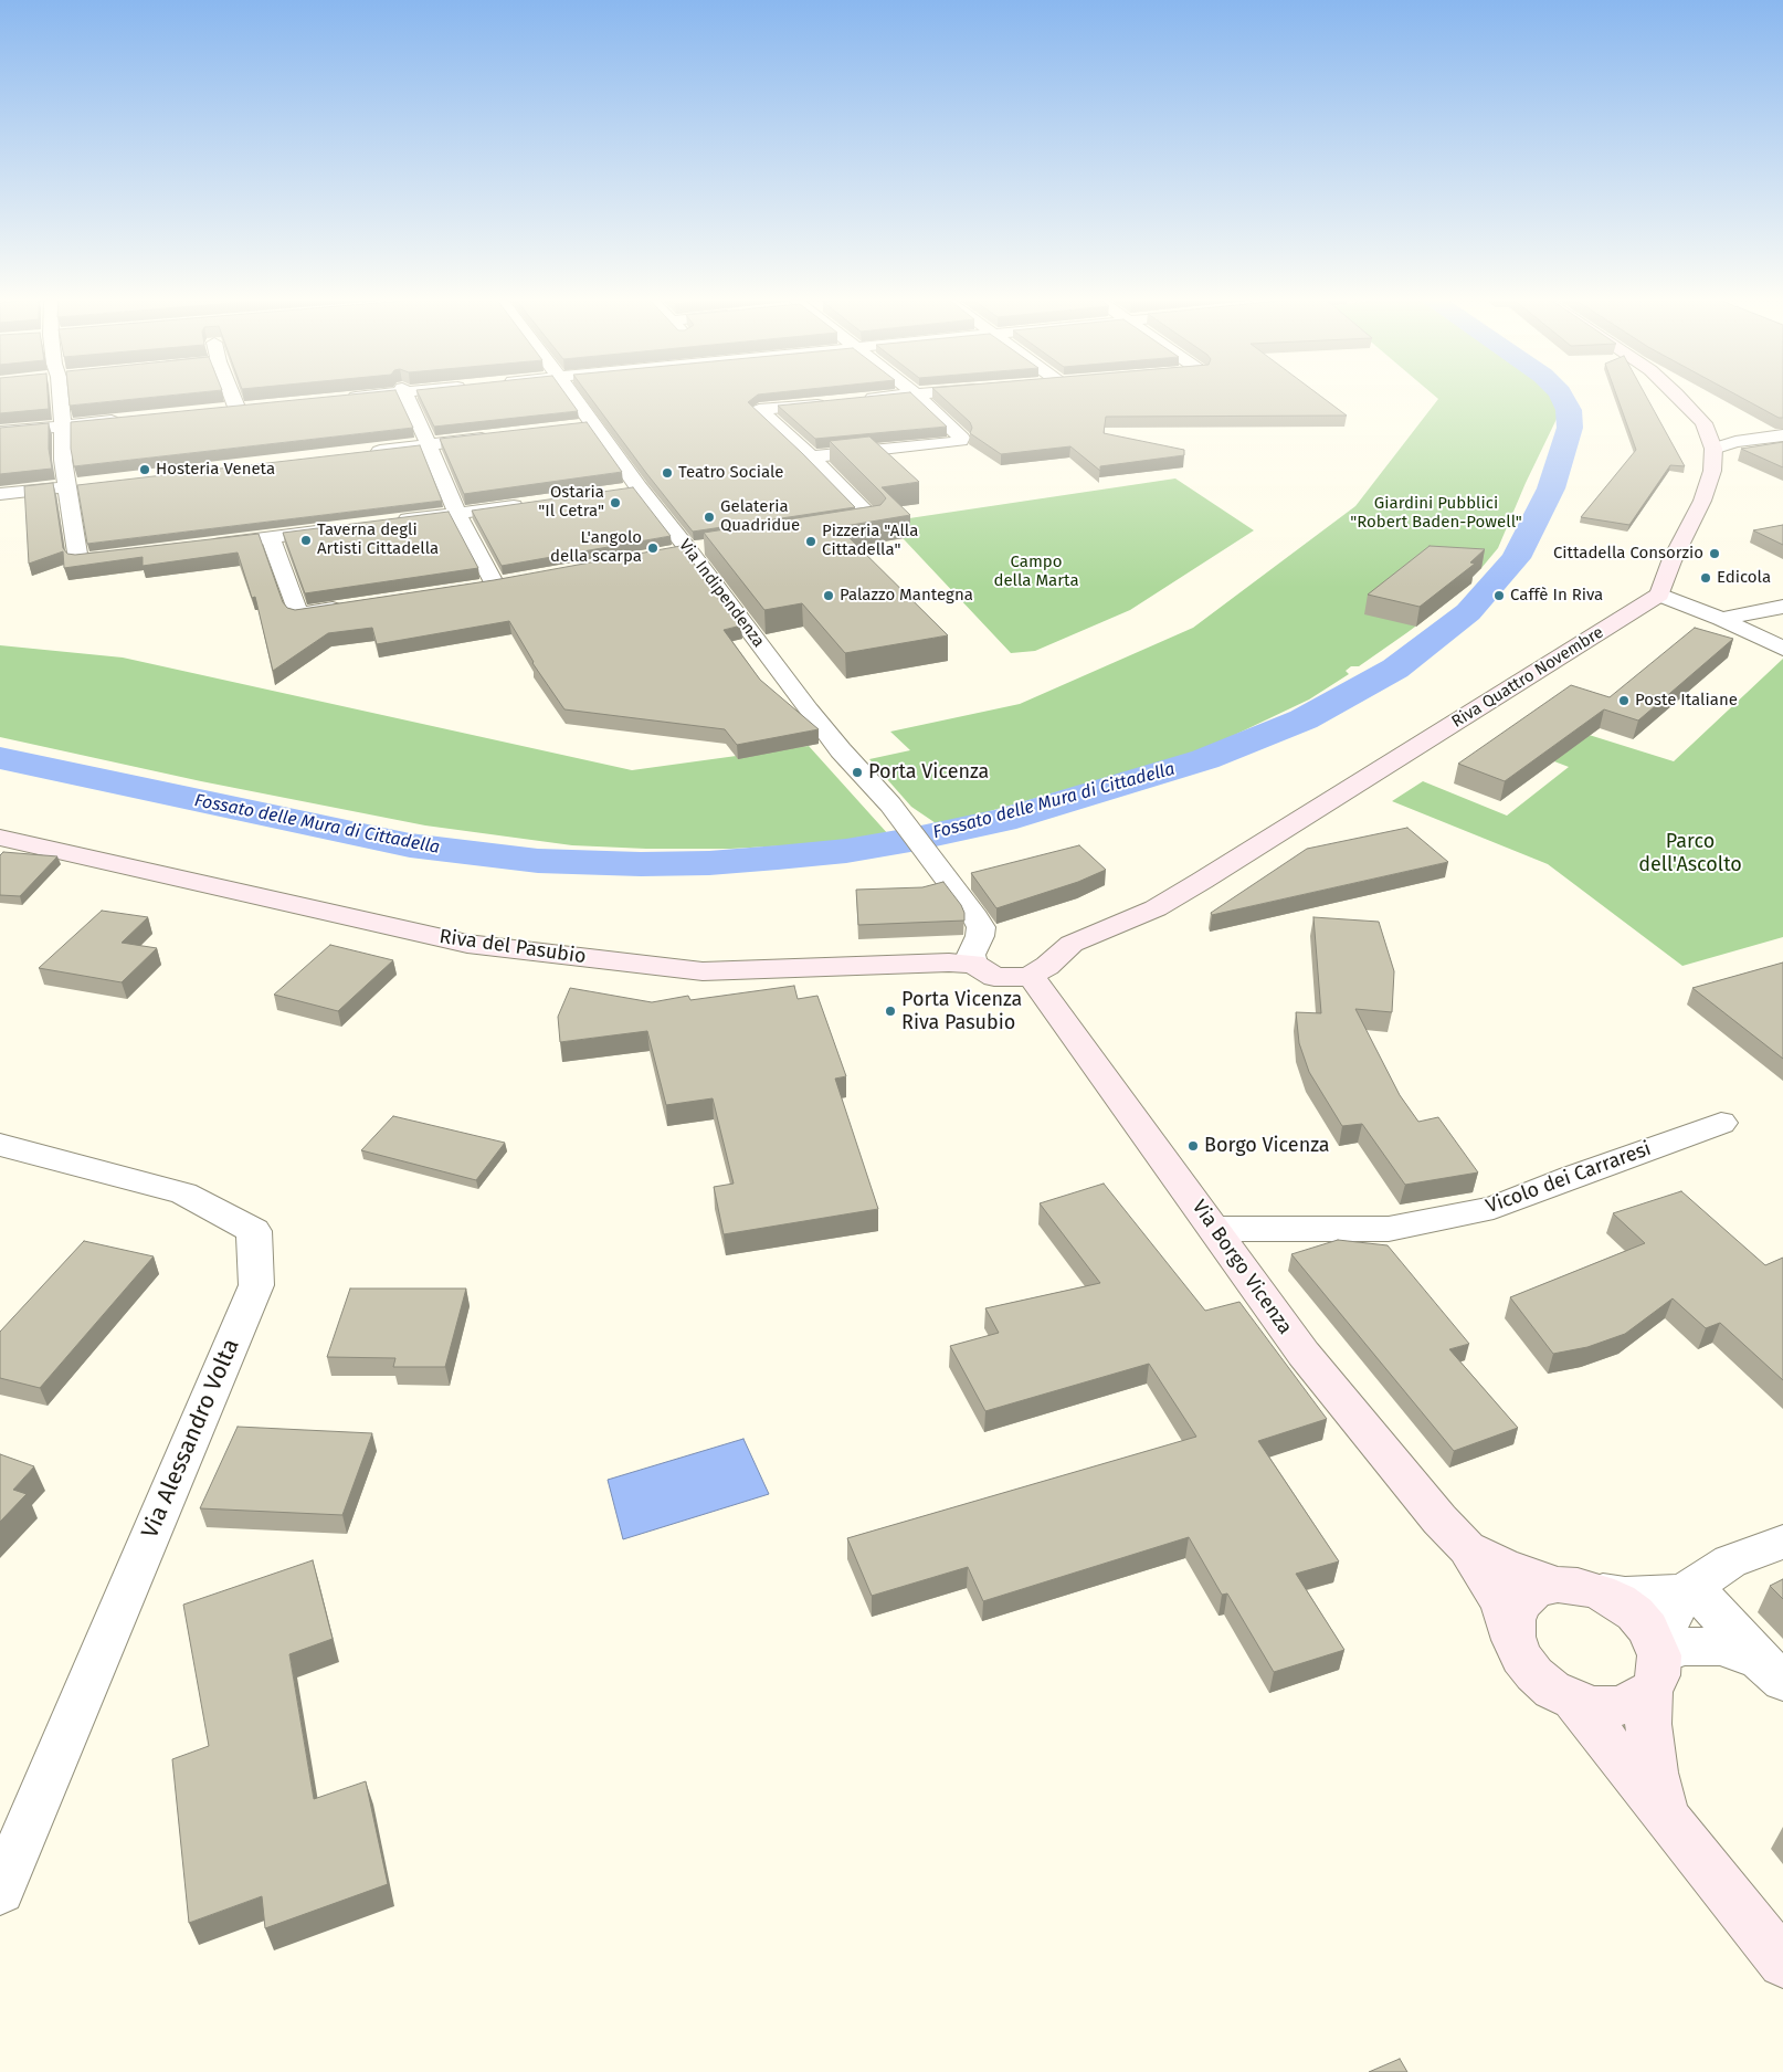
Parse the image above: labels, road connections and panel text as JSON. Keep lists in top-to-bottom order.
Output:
{
  "streets": {
    "street": [
      "Via Indipendenza",
      "Riva Quattro Novembre",
      "Riva del Pasubio",
      "Vicolo dei Carraresi",
      "Via Borgo Vicenza",
      "Via Alessandro Volta"
    ]
  },
  "crossings": [
    ["Via Indipendenza", "Riva del Pasubio"],
    ["Riva Quattro Novembre", "Via Borgo Vicenza"],
    ["Vicolo dei Carraresi", "Via Borgo Vicenza"]
  ],
  "water": ["Fossato delle Mura di Cittadella"],
  "parks": ["Giardini Pubblici \"Robert Baden-Powell\"", "Campo della Marta", "Parco dell'Ascolto"],
  "places": [
    "Hosteria Veneta",
    "Teatro Sociale",
    "Ostaria \"Il Cetra\"",
    "Gelateria Quadridue",
    "Taverna degli Artisti Cittadella",
    "Pizzeria \"Alla Cittadella\"",
    "L'angolo della scarpa",
    "Cittadella Consorzio",
    "Edicola",
    "Palazzo Mantegna",
    "Caffè In Riva",
    "Poste Italiane",
    "Porta Vicenza",
    "Porta Vicenza Riva Pasubio",
    "Borgo Vicenza"
  ]
}
